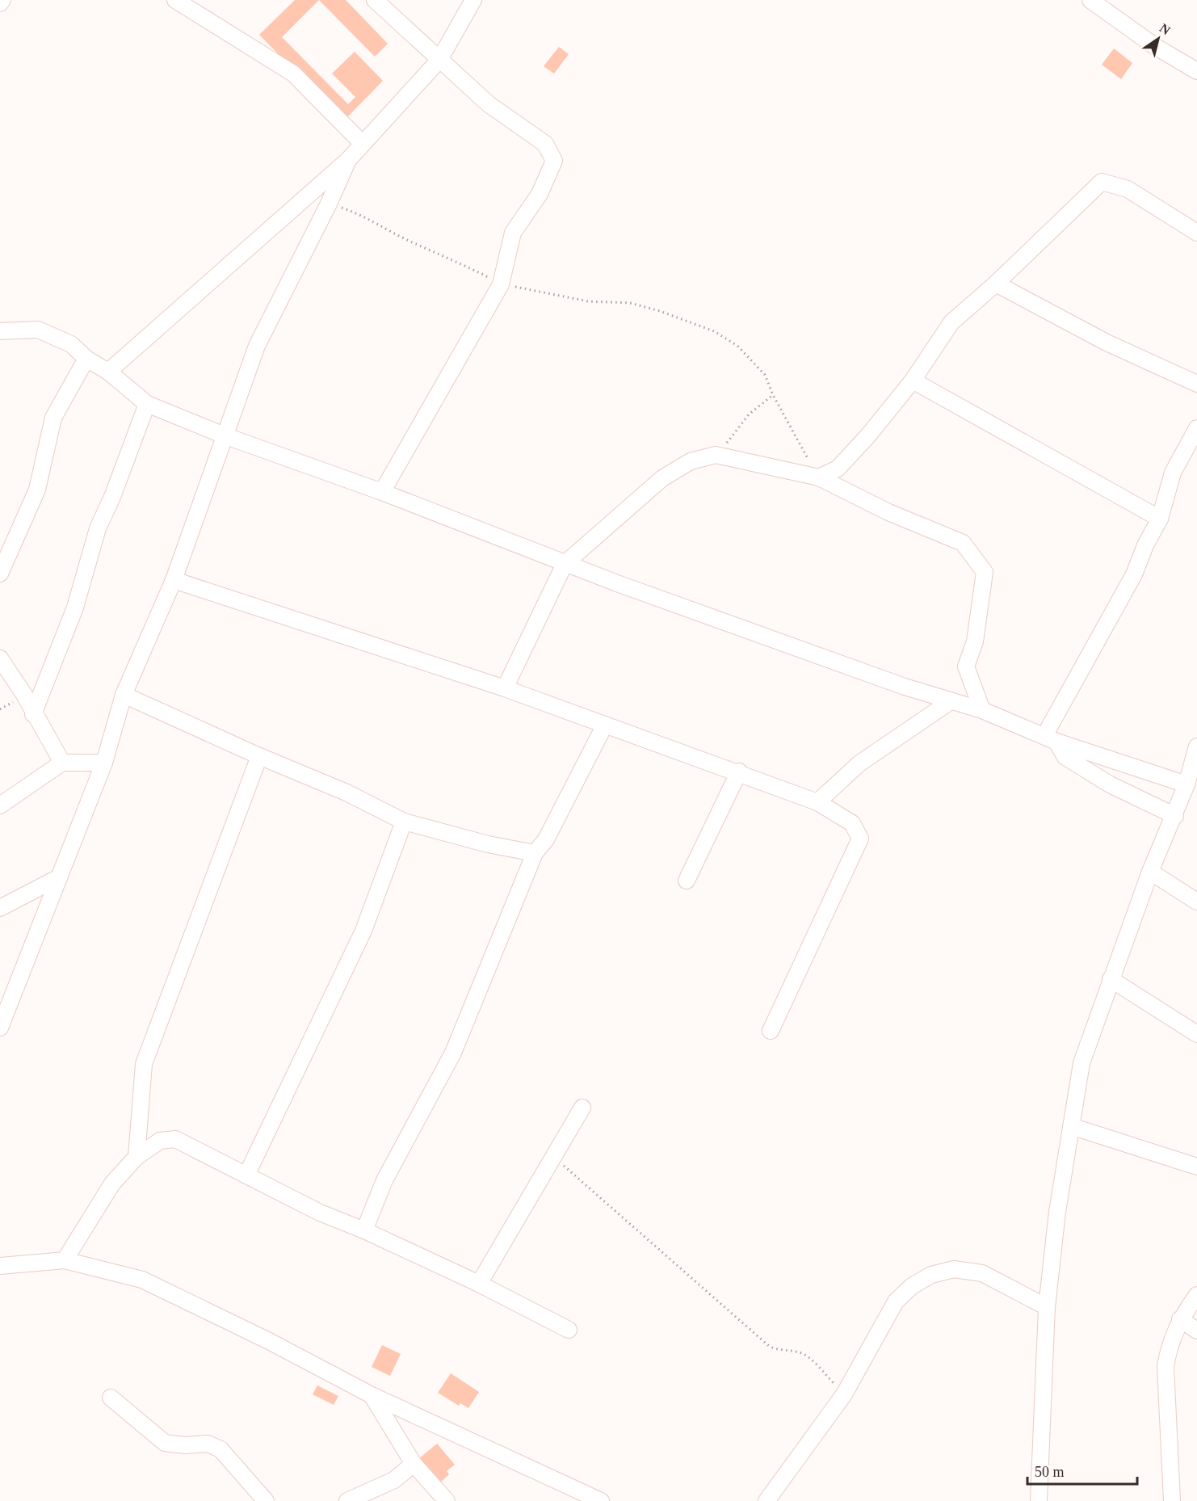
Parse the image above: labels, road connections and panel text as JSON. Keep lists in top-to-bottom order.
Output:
{
  "scale_bar": "50 m",
  "north": "top right"
}
